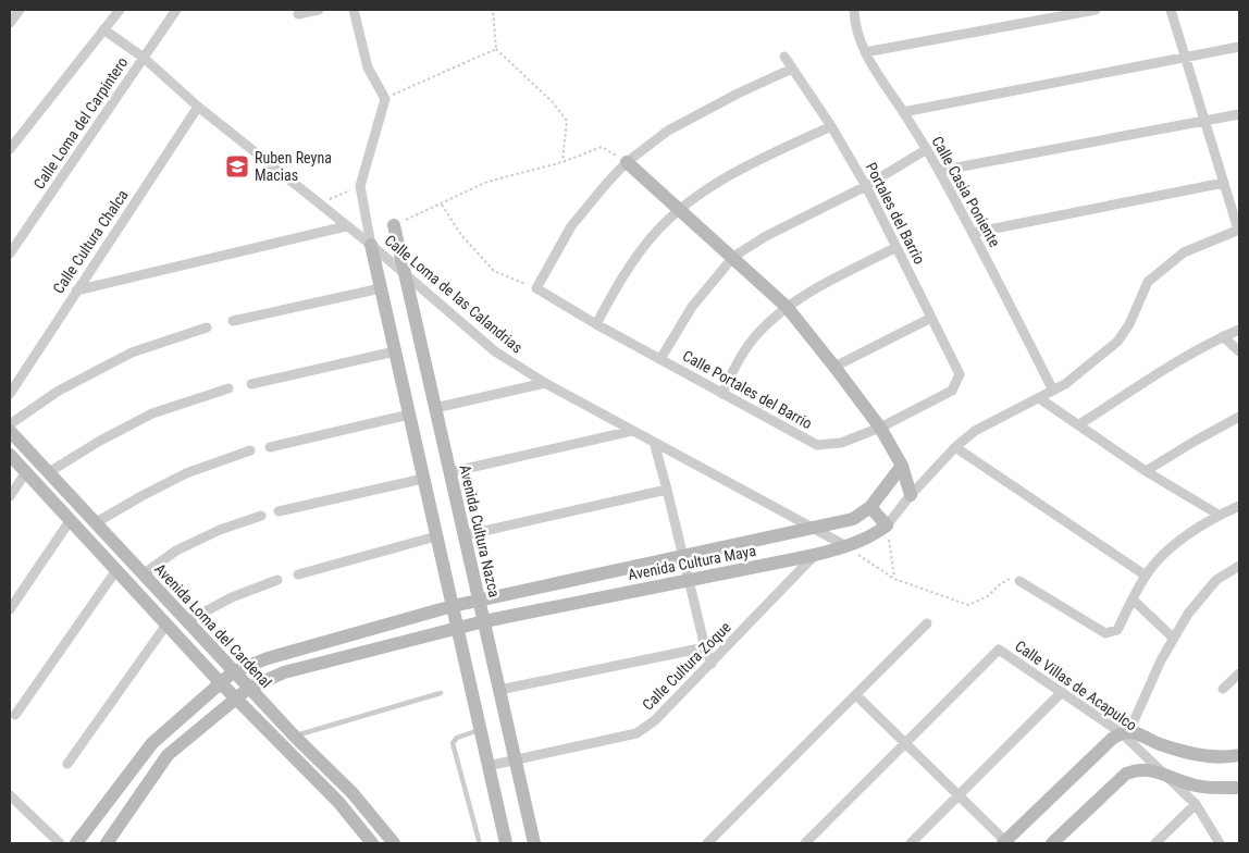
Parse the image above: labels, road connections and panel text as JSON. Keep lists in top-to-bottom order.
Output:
{
  "streets": {
    "street": [
      "Calle Loma del Carpintero",
      "Calle Casia Poniente",
      "Portales del Barrio",
      "Calle Cultura Chalca",
      "Calle Loma de las Calandrias",
      "Calle Portales del Barrio",
      "Avenida Cultura Nazca",
      "Avenida Cultura Maya",
      "Avenida Loma del Cardenal",
      "Calle Cultura Zoque",
      "Calle Villas de Acapulco"
    ]
  },
  "crossings": [
    ["Calle Loma del Carpintero", "Calle Loma de las Calandrias"],
    ["Calle Casia Poniente", "Avenida Cultura Maya"],
    ["Portales del Barrio", "Calle Portales del Barrio"],
    ["Calle Cultura Chalca", "Calle Loma de las Calandrias"],
    ["Calle Loma de las Calandrias", "Avenida Cultura Nazca"],
    ["Calle Loma de las Calandrias", "Avenida Cultura Maya"],
    ["Avenida Cultura Nazca", "Avenida Cultura Maya"],
    ["Avenida Cultura Nazca", "Calle Cultura Zoque"],
    ["Avenida Cultura Maya", "Avenida Loma del Cardenal"],
    ["Avenida Cultura Maya", "Calle Cultura Zoque"]
  ],
  "places": {
    "school or university": ["Ruben Reyna Macias"]
  }
}
